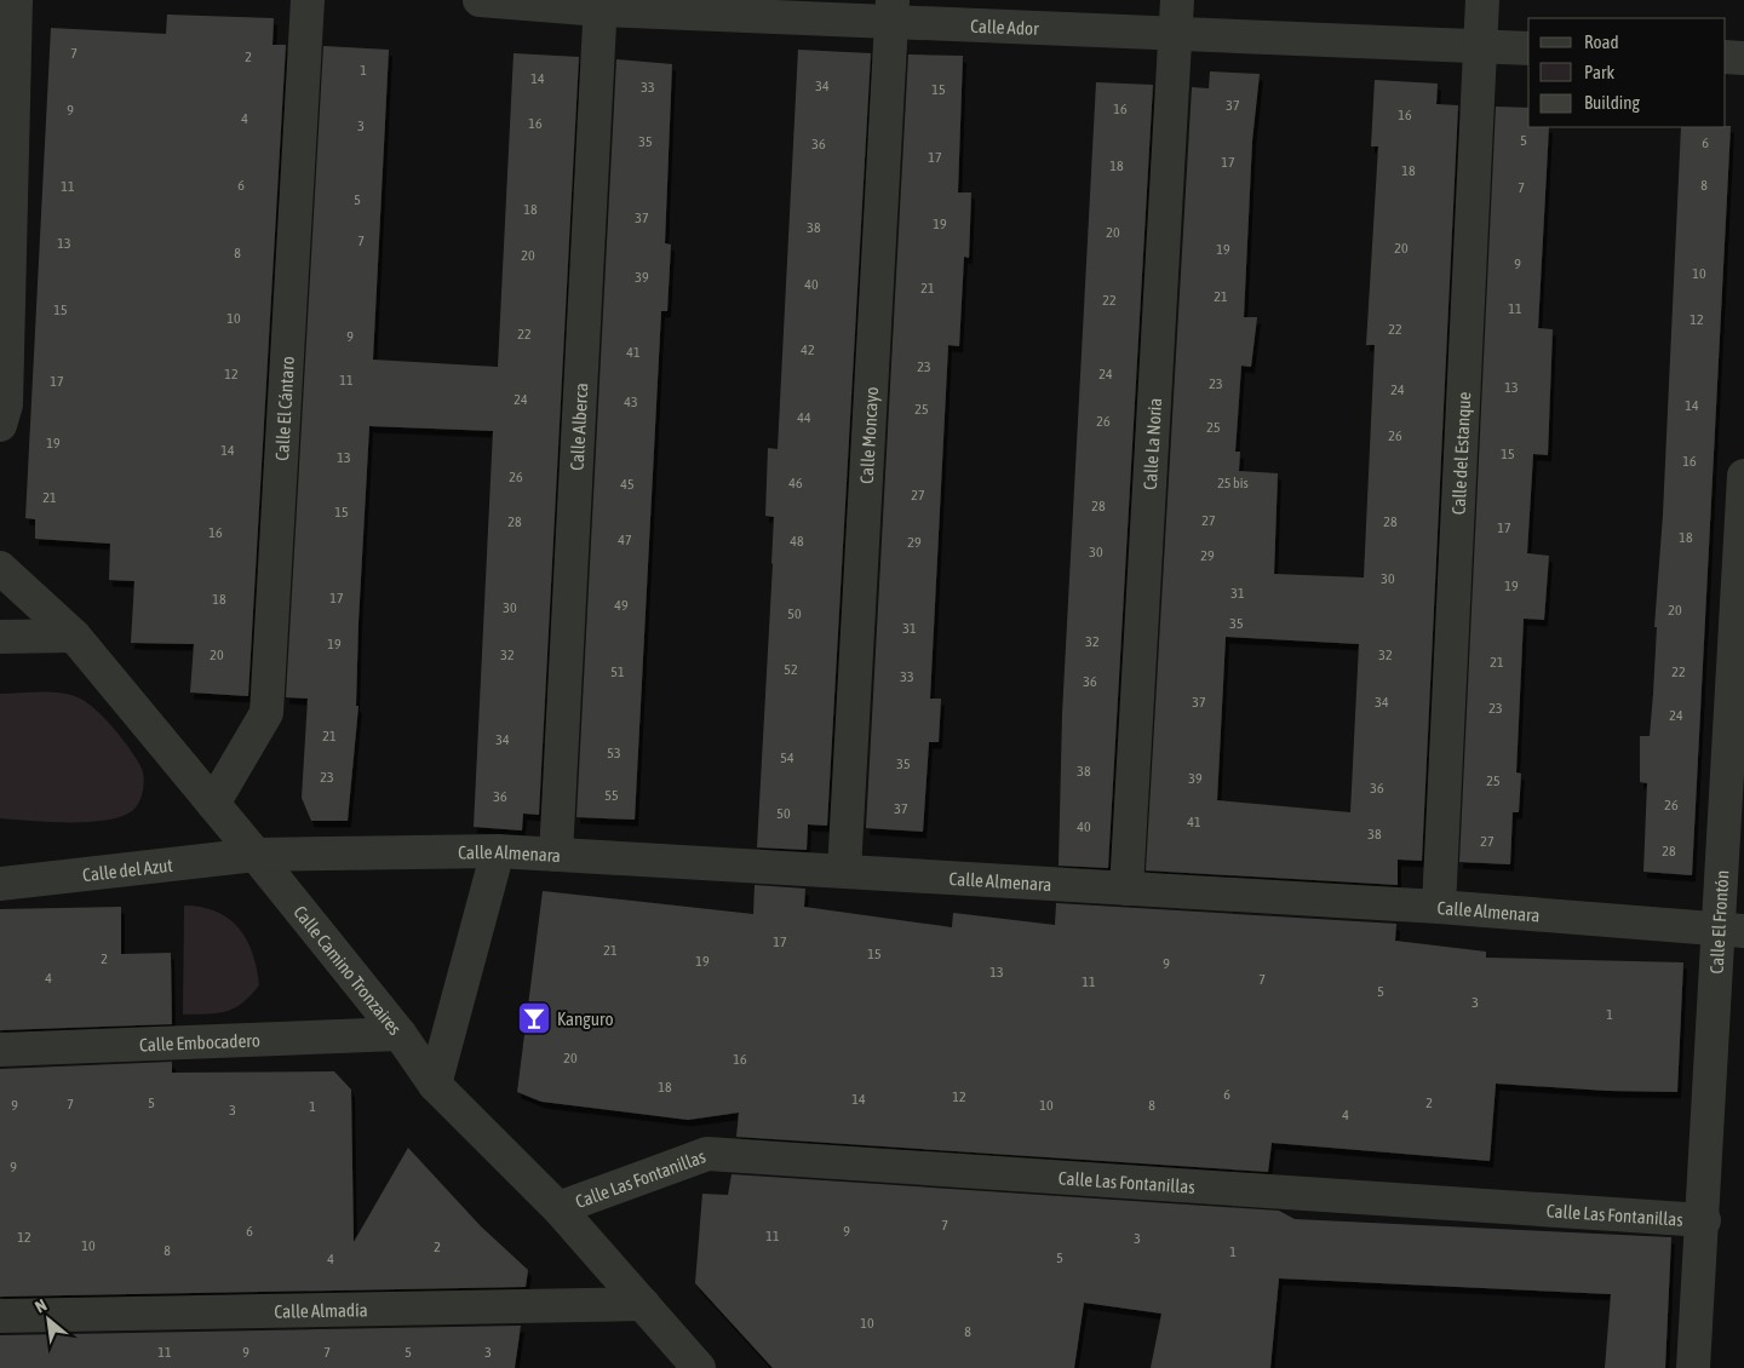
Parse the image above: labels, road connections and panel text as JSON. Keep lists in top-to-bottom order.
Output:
{
  "streets": {
    "street": [
      "Calle Ador",
      "Calle El Cántaro",
      "Calle Alberca",
      "Calle Moncayo",
      "Calle La Noria",
      "Calle del Estanque",
      "Calle Almenara",
      "Calle del Azut",
      "Calle El Frontón",
      "Calle Camino Tronzaires",
      "Calle Embocadero",
      "Calle Las Fontanillas",
      "Calle Almadía"
    ]
  },
  "crossings": [
    ["Calle Ador", "Calle Alberca"],
    ["Calle Ador", "Calle Moncayo"],
    ["Calle Ador", "Calle La Noria"],
    ["Calle Ador", "Calle del Estanque"],
    ["Calle El Cántaro", "Calle Camino Tronzaires"],
    ["Calle Alberca", "Calle Almenara"],
    ["Calle Moncayo", "Calle Almenara"],
    ["Calle La Noria", "Calle Almenara"],
    ["Calle del Estanque", "Calle Almenara"],
    ["Calle Almenara", "Calle del Azut"],
    ["Calle Almenara", "Calle El Frontón"],
    ["Calle Almenara", "Calle Camino Tronzaires"],
    ["Calle del Azut", "Calle Camino Tronzaires"],
    ["Calle El Frontón", "Calle Las Fontanillas"],
    ["Calle Camino Tronzaires", "Calle Embocadero"],
    ["Calle Camino Tronzaires", "Calle Las Fontanillas"],
    ["Calle Camino Tronzaires", "Calle Almadía"]
  ],
  "places": {
    "bar": ["Kanguro"]
  },
  "house_numbers": [
    "7",
    "2",
    "1",
    "14",
    "34",
    "33",
    "15",
    "37",
    "16",
    "9",
    "16",
    "4",
    "16",
    "3",
    "5",
    "35",
    "6",
    "36",
    "17",
    "17",
    "18",
    "18",
    "6",
    "8",
    "11",
    "7",
    "5",
    "18",
    "37",
    "19",
    "38",
    "20",
    "7",
    "13",
    "20",
    "19",
    "8",
    "20",
    "9",
    "10",
    "39",
    "40",
    "21",
    "21",
    "22",
    "11",
    "15",
    "10",
    "12",
    "22",
    "22",
    "9",
    "42",
    "41",
    "23",
    "12",
    "24",
    "11",
    "17",
    "23",
    "13",
    "24",
    "24",
    "43",
    "14",
    "25",
    "44",
    "26",
    "25",
    "26",
    "19",
    "14",
    "15",
    "13",
    "16",
    "26",
    "46",
    "25 bis",
    "45",
    "27",
    "21",
    "28",
    "15",
    "27",
    "28",
    "28",
    "17",
    "16",
    "18",
    "47",
    "48",
    "29",
    "30",
    "29",
    "30",
    "19",
    "31",
    "17",
    "18",
    "49",
    "30",
    "20",
    "50",
    "35",
    "31",
    "32",
    "19",
    "20",
    "32",
    "32",
    "21",
    "52",
    "51",
    "22",
    "33",
    "36",
    "37",
    "34",
    "23",
    "24",
    "21",
    "34",
    "53",
    "54",
    "35",
    "38",
    "23",
    "39",
    "25",
    "36",
    "55",
    "36",
    "26",
    "37",
    "50",
    "41",
    "40",
    "38",
    "27",
    "28",
    "17",
    "21",
    "15",
    "2",
    "19",
    "9",
    "13",
    "4",
    "7",
    "11",
    "5",
    "3",
    "1",
    "20",
    "16",
    "18",
    "6",
    "12",
    "14",
    "5",
    "2",
    "7",
    "9",
    "10",
    "8",
    "1",
    "3",
    "4",
    "9",
    "7",
    "6",
    "9",
    "11",
    "12",
    "3",
    "10",
    "2",
    "8",
    "1",
    "5",
    "4",
    "10",
    "8",
    "11",
    "9",
    "7",
    "5",
    "3"
  ],
  "legend": ["Road", "Park", "Building"],
  "north": "top left"
}
